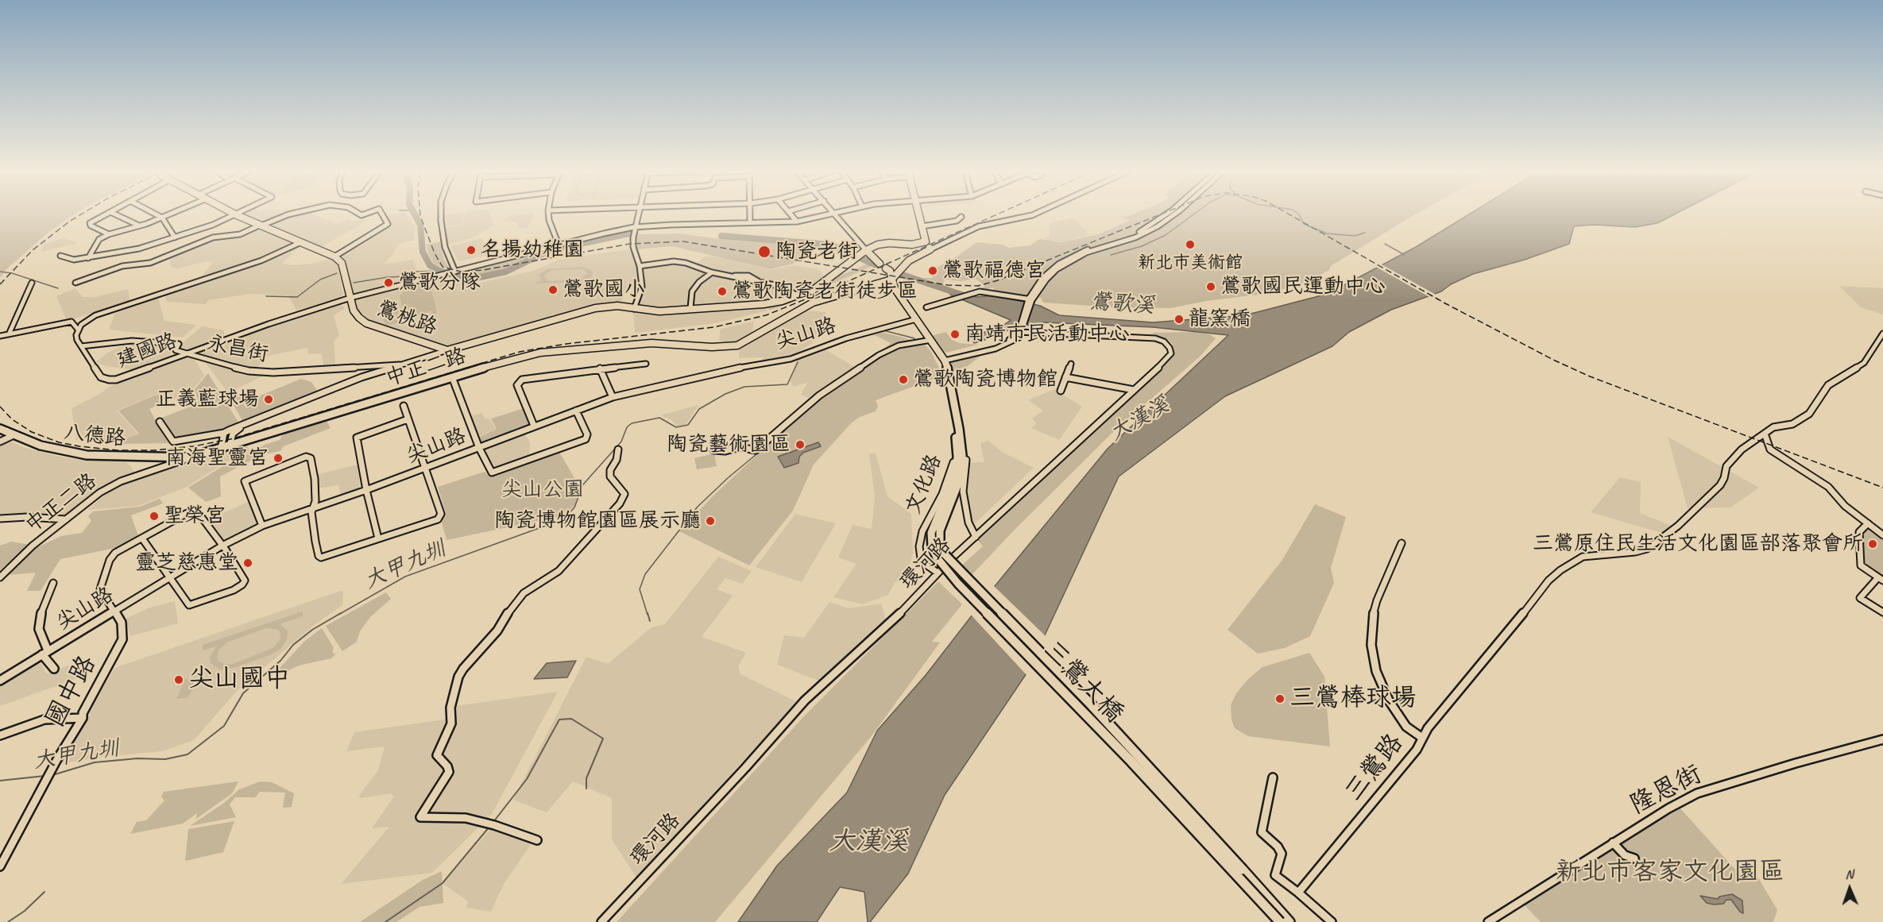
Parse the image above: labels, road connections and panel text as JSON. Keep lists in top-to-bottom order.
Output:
{
  "streets": {
    "main road": [
      "鶯桃路",
      "中正二路",
      "八德路",
      "文化路",
      "三鶯大橋"
    ],
    "street": [
      "尖山路",
      "永昌街",
      "建國路",
      "環河路",
      "國中路",
      "三鶯路",
      "隆恩街"
    ]
  },
  "crossings": [
    ["鶯桃路", "建國路"],
    ["尖山路", "文化路"],
    ["尖山路", "國中路"],
    ["永昌街", "建國路"],
    ["中正二路", "八德路"],
    ["中正二路", "文化路"],
    ["文化路", "環河路"],
    ["文化路", "三鶯大橋"],
    ["環河路", "三鶯大橋"]
  ],
  "water": ["鶯歌溪", "大漢溪", "大甲九圳"],
  "parks": ["尖山公園", "新北市客家文化園區"],
  "places": [
    "新北市美術館",
    "名揚幼稚園",
    "陶瓷老街",
    "鶯歌福德宮",
    "鶯歌分隊",
    "鶯歌國民運動中心",
    "鶯歌國小",
    "鶯歌陶瓷老街徒步區",
    "龍窯橋",
    "南靖市民活動中心",
    "鶯歌陶瓷博物館",
    "正義藍球場",
    "陶瓷藝術園區",
    "南海聖靈宮",
    "聖榮宮",
    "陶瓷博物館園區展示廳",
    "三鶯原住民生活文化園區部落聚會所",
    "靈芝慈惠堂",
    "尖山國中",
    "三鶯棒球場"
  ],
  "north": "top"
}
